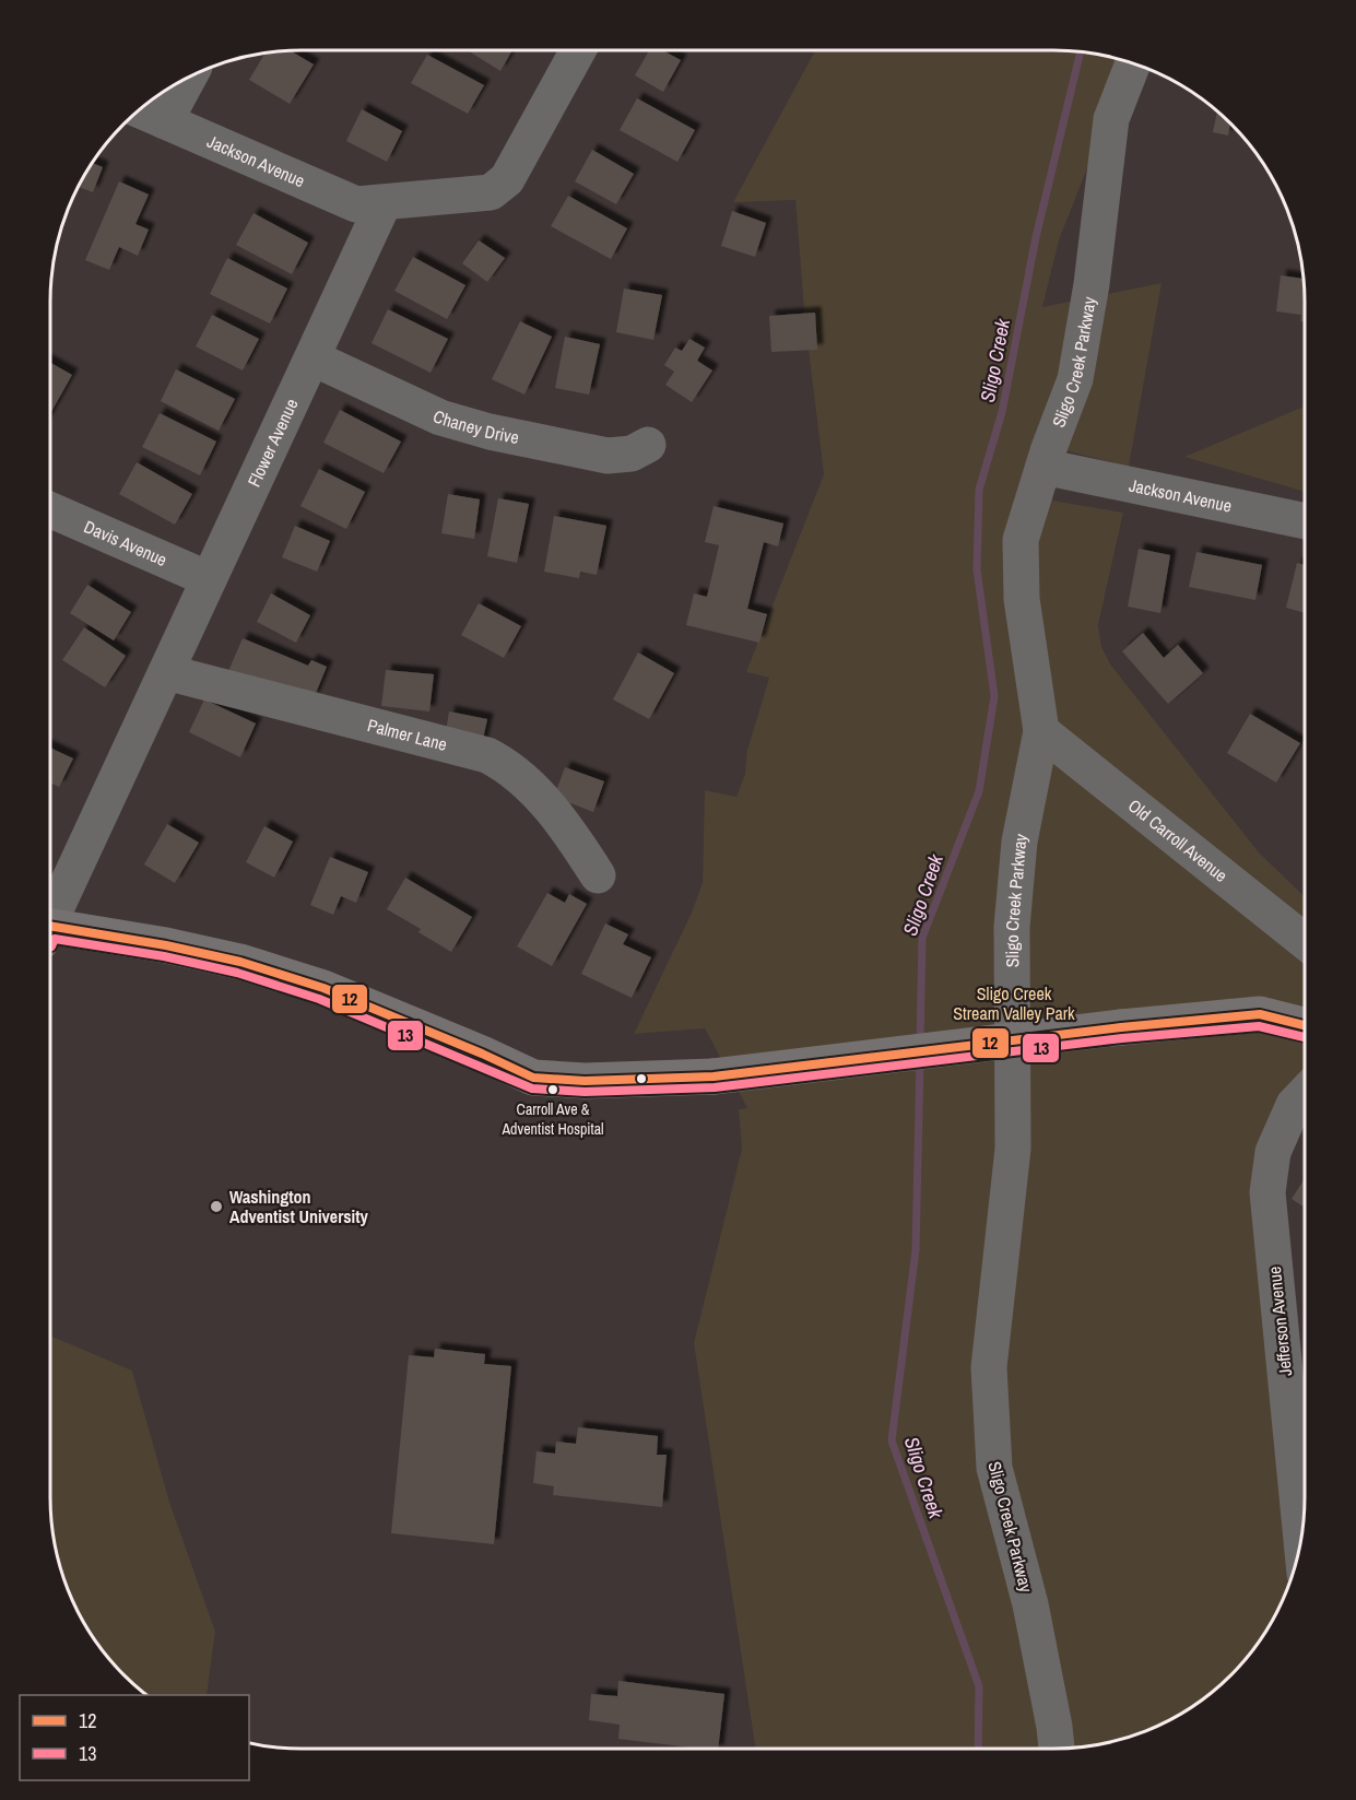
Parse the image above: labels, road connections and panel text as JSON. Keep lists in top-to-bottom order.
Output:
{
  "streets": {
    "street": [
      "Jackson Avenue",
      "Sligo Creek Parkway",
      "Chaney Drive",
      "Flower Avenue",
      "Davis Avenue",
      "Palmer Lane",
      "Old Carroll Avenue",
      "Jefferson Avenue"
    ]
  },
  "crossings": [
    ["Jackson Avenue", "Sligo Creek Parkway"],
    ["Jackson Avenue", "Flower Avenue"],
    ["Sligo Creek Parkway", "Old Carroll Avenue"],
    ["Chaney Drive", "Flower Avenue"],
    ["Flower Avenue", "Davis Avenue"],
    ["Flower Avenue", "Palmer Lane"]
  ],
  "water": ["Sligo Creek"],
  "parks": ["Sligo Creek Stream Valley Park"],
  "places": ["Carroll Ave & Adventist Hospital", "Washington Adventist University"],
  "lines": ["transit line 12", "transit line 13"],
  "legend": ["12", "13"]
}
